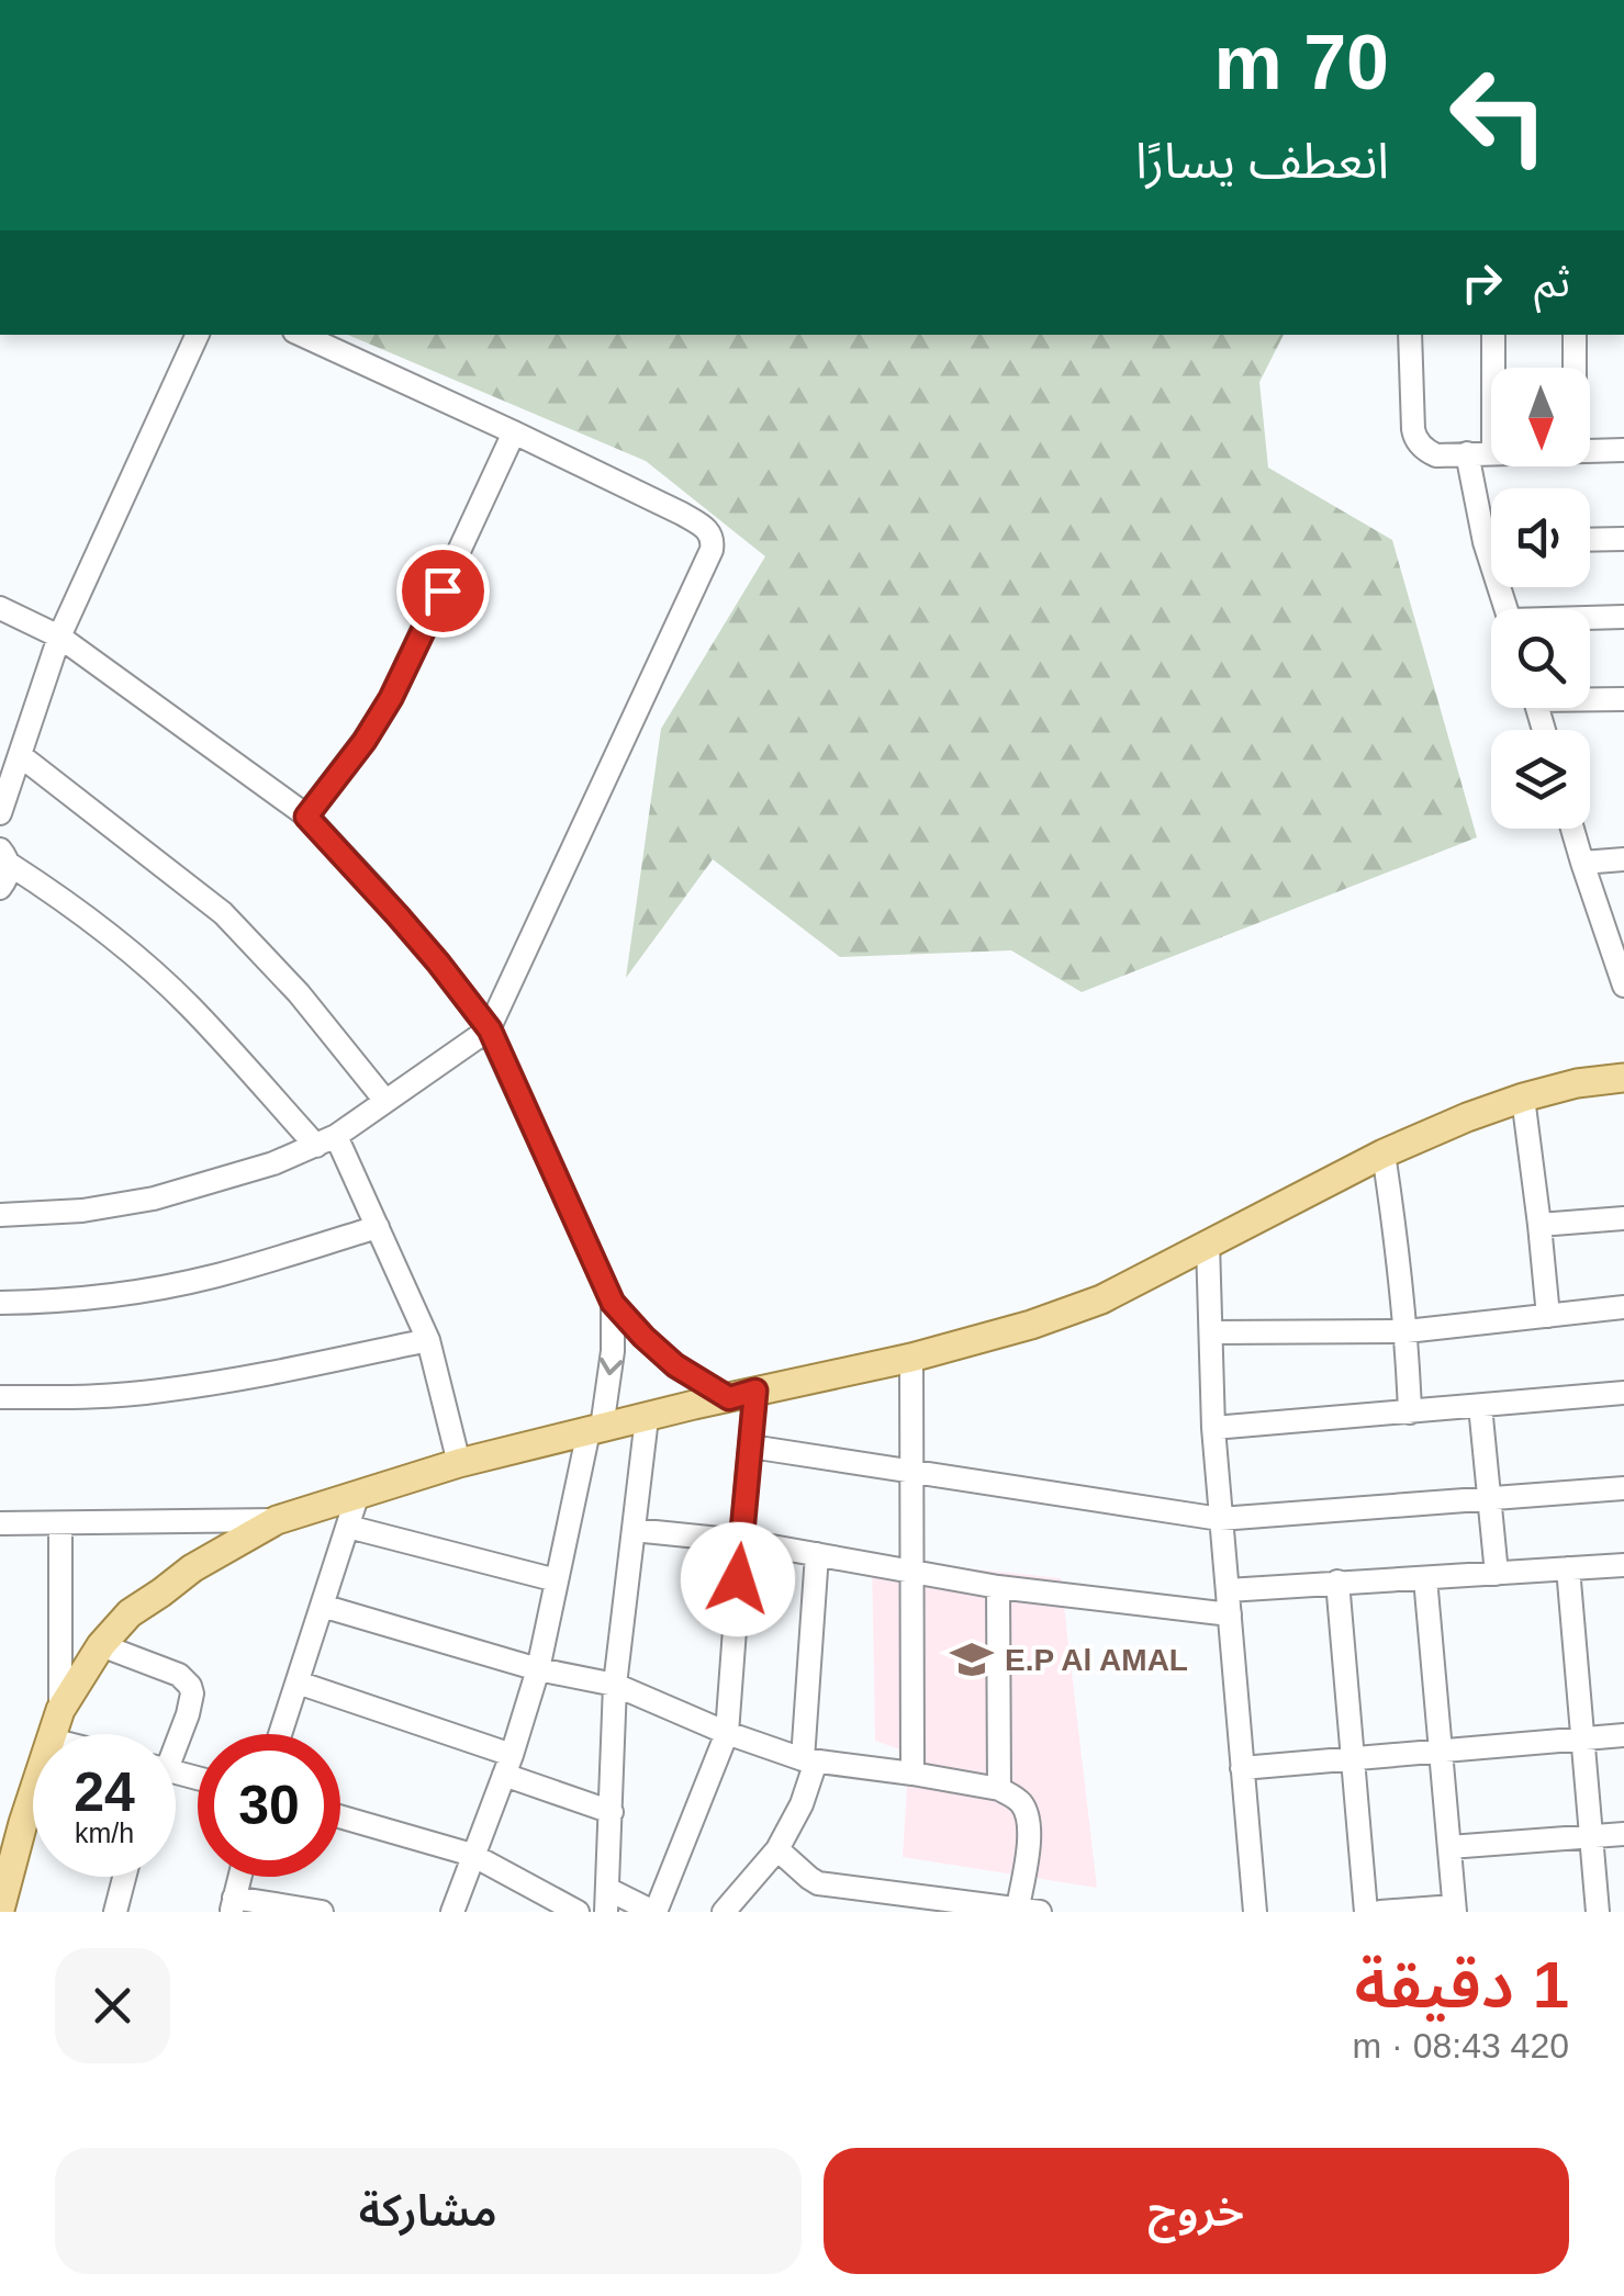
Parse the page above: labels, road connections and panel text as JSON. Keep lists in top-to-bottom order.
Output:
{
  "places": {
    "school or university": ["E.P Al AMAL"]
  },
  "north": "bottom",
  "page": {
    "turn": ["70 m", "انعطف يسارًا"],
    "then": "ثم",
    "speed": "24 km/h",
    "limit": "30",
    "heading": ["1 دقيقة", "420 m · 08:43"],
    "buttons": ["خروج", "مشاركة"]
  }
}
